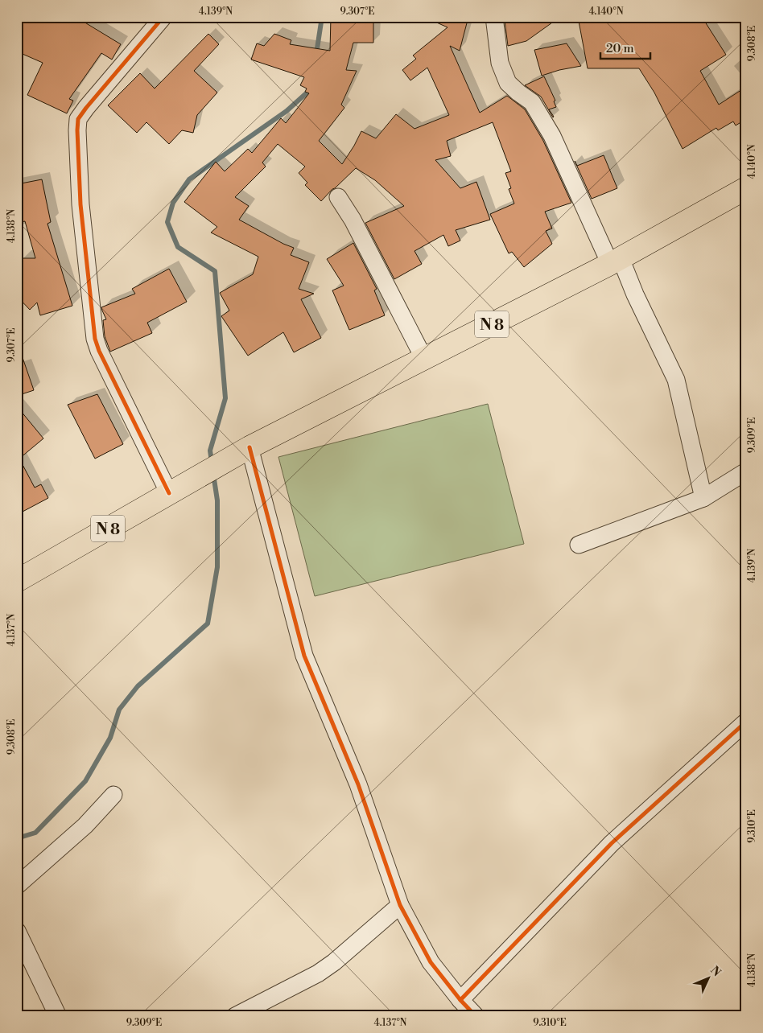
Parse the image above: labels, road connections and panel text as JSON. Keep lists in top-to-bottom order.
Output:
{
  "streets": {
    "highway": ["N 8"]
  },
  "scale_bar": "20 m",
  "north": "top right",
  "coordinates": [
    "4.139°N",
    "9.307°E",
    "4.140°N",
    "9.308°E",
    "4.138°N",
    "9.309°E",
    "4.137°N",
    "9.310°E"
  ]
}
